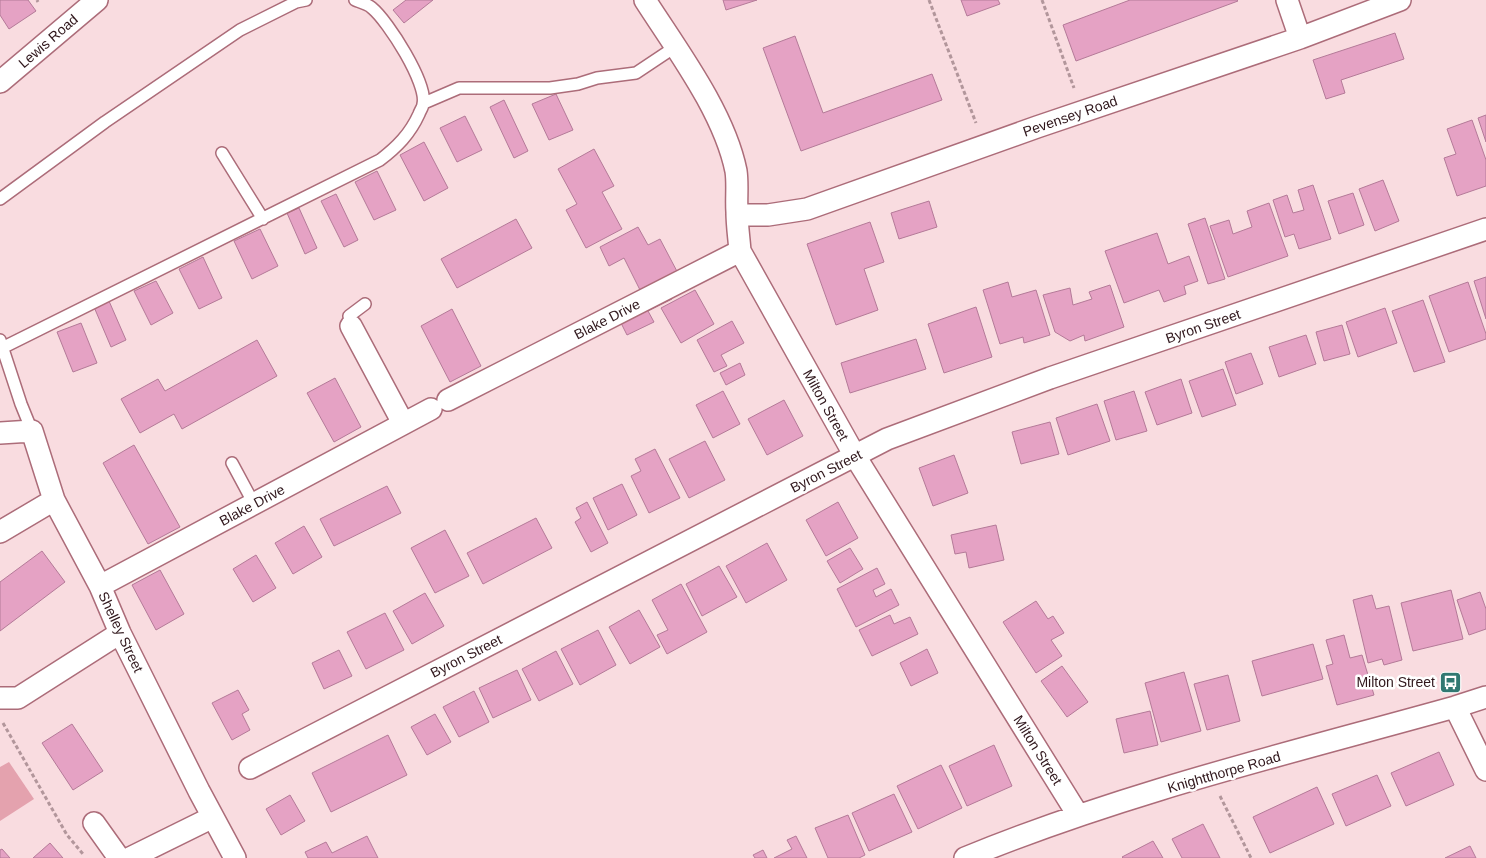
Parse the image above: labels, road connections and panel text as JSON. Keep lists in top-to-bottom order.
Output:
{
  "streets": {
    "street": [
      "Lewis Road",
      "Pevensey Road",
      "Blake Drive",
      "Byron Street",
      "Milton Street",
      "Shelley Street",
      "Knightthorpe Road"
    ]
  },
  "crossings": [
    ["Pevensey Road", "Milton Street"],
    ["Blake Drive", "Milton Street"],
    ["Blake Drive", "Shelley Street"],
    ["Byron Street", "Milton Street"],
    ["Milton Street", "Knightthorpe Road"]
  ],
  "places": {
    "bus stop": ["Milton Street"]
  }
}
